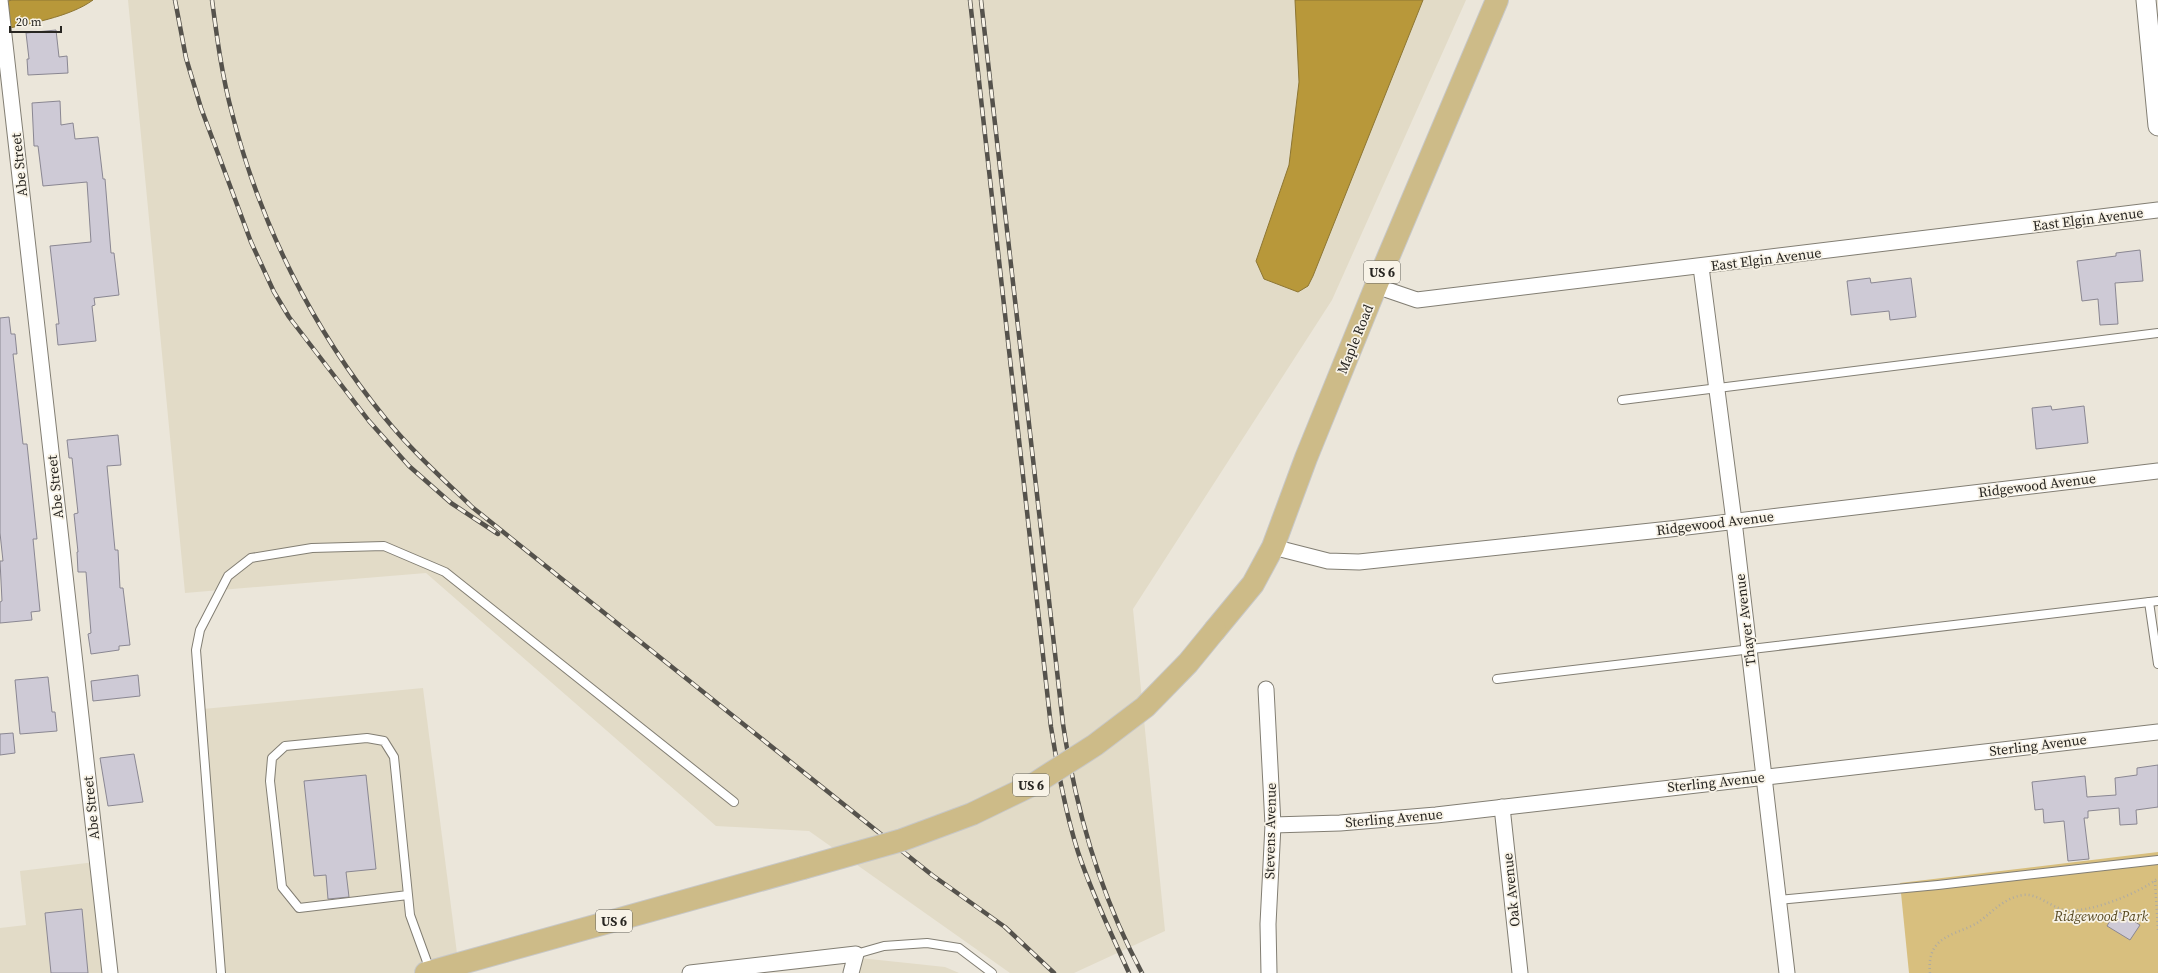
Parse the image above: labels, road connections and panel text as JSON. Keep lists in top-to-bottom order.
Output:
{
  "streets": {
    "main road": ["US 6", "Maple Road"],
    "street": [
      "Abe Street",
      "East Elgin Avenue",
      "Ridgewood Avenue",
      "Thayer Avenue",
      "Sterling Avenue",
      "Stevens Avenue",
      "Oak Avenue"
    ]
  },
  "crossings": [
    ["East Elgin Avenue", "Maple Road"],
    ["East Elgin Avenue", "Thayer Avenue"],
    ["US 6", "Maple Road"],
    ["US 6", "Ridgewood Avenue"],
    ["Maple Road", "Ridgewood Avenue"],
    ["Ridgewood Avenue", "Thayer Avenue"],
    ["Thayer Avenue", "Sterling Avenue"],
    ["Sterling Avenue", "Stevens Avenue"],
    ["Sterling Avenue", "Oak Avenue"]
  ],
  "parks": ["Ridgewood Park"],
  "scale_bar": "20 m"
}
